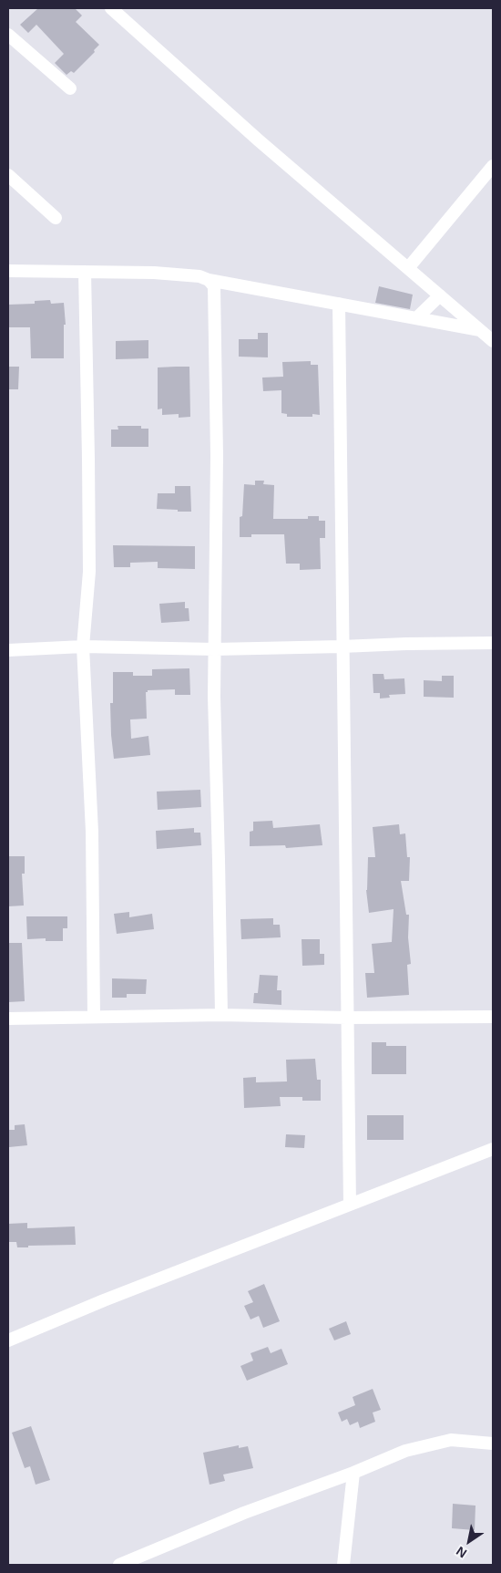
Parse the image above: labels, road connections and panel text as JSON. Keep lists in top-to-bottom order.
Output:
{
  "north": "bottom left"
}
